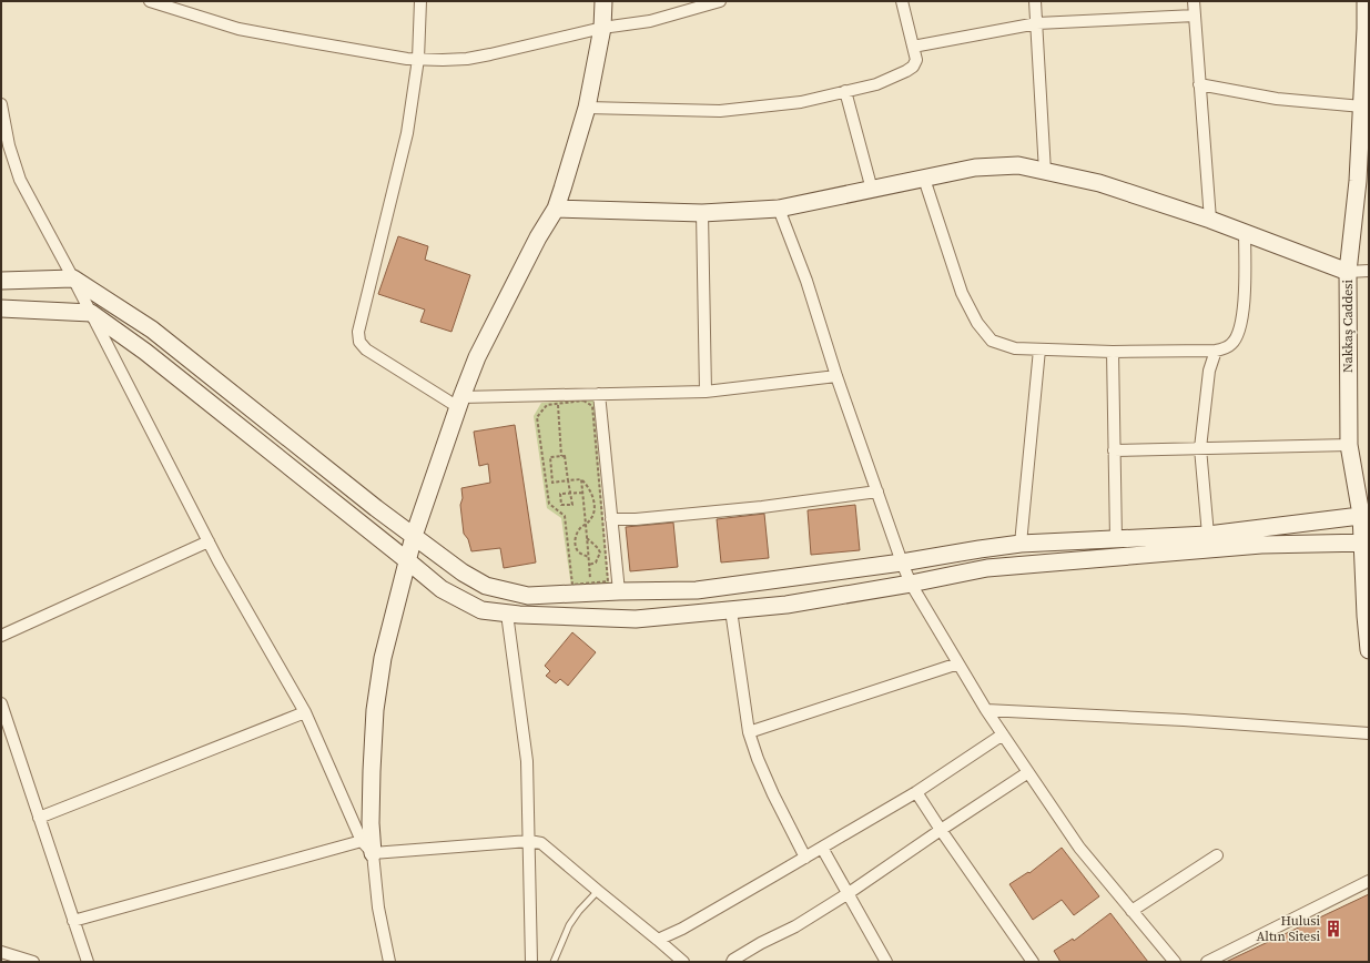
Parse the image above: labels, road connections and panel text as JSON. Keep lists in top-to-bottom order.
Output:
{
  "streets": {
    "main road": ["Nakkaş Caddesi"]
  },
  "places": {
    "building": ["Hulusi Altın Sitesi"]
  }
}
